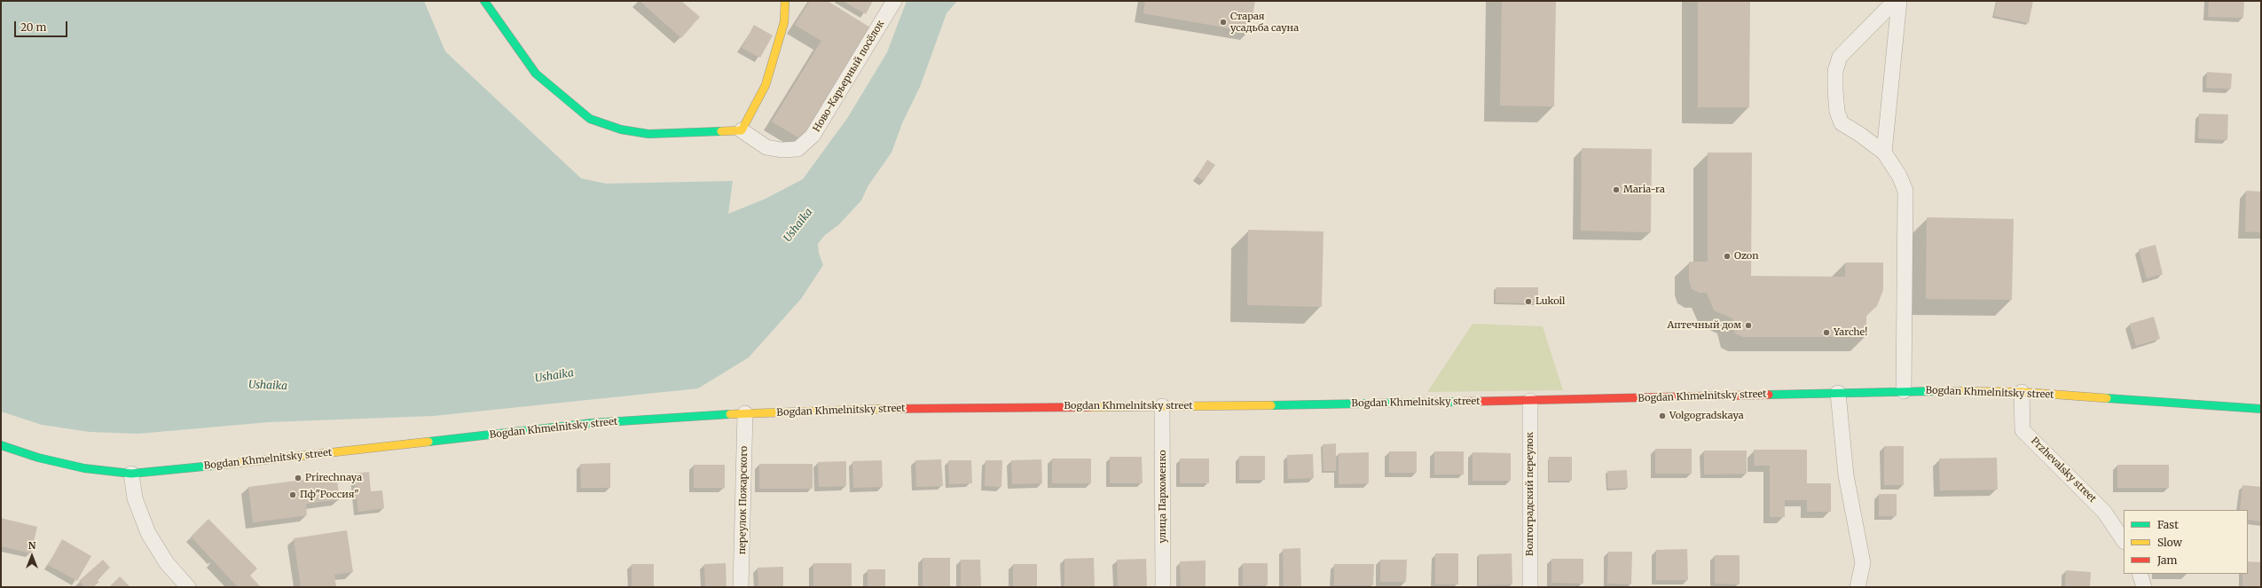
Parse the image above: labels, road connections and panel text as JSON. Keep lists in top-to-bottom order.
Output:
{
  "streets": {
    "street": [
      "Ново-Карьерный посёлок",
      "Bogdan Khmelnitsky street",
      "Przhevalsky street",
      "Волгоградский переулок",
      "улица Пархоменко",
      "переулок Пожарского"
    ]
  },
  "crossings": [
    ["Bogdan Khmelnitsky street", "Przhevalsky street"],
    ["Bogdan Khmelnitsky street", "Волгоградский переулок"],
    ["Bogdan Khmelnitsky street", "улица Пархоменко"],
    ["Bogdan Khmelnitsky street", "переулок Пожарского"]
  ],
  "water": ["Ushaika"],
  "places": [
    "Старая усадьба сауна",
    "Maria-ra",
    "Ozon",
    "Lukoil",
    "Аптечный дом",
    "Yarche!",
    "Volgogradskaya",
    "Prirechnaya",
    "Пф\"Россия\""
  ],
  "legend": ["Fast", "Slow", "Jam"],
  "scale_bar": "20 m",
  "north": "top"
}
